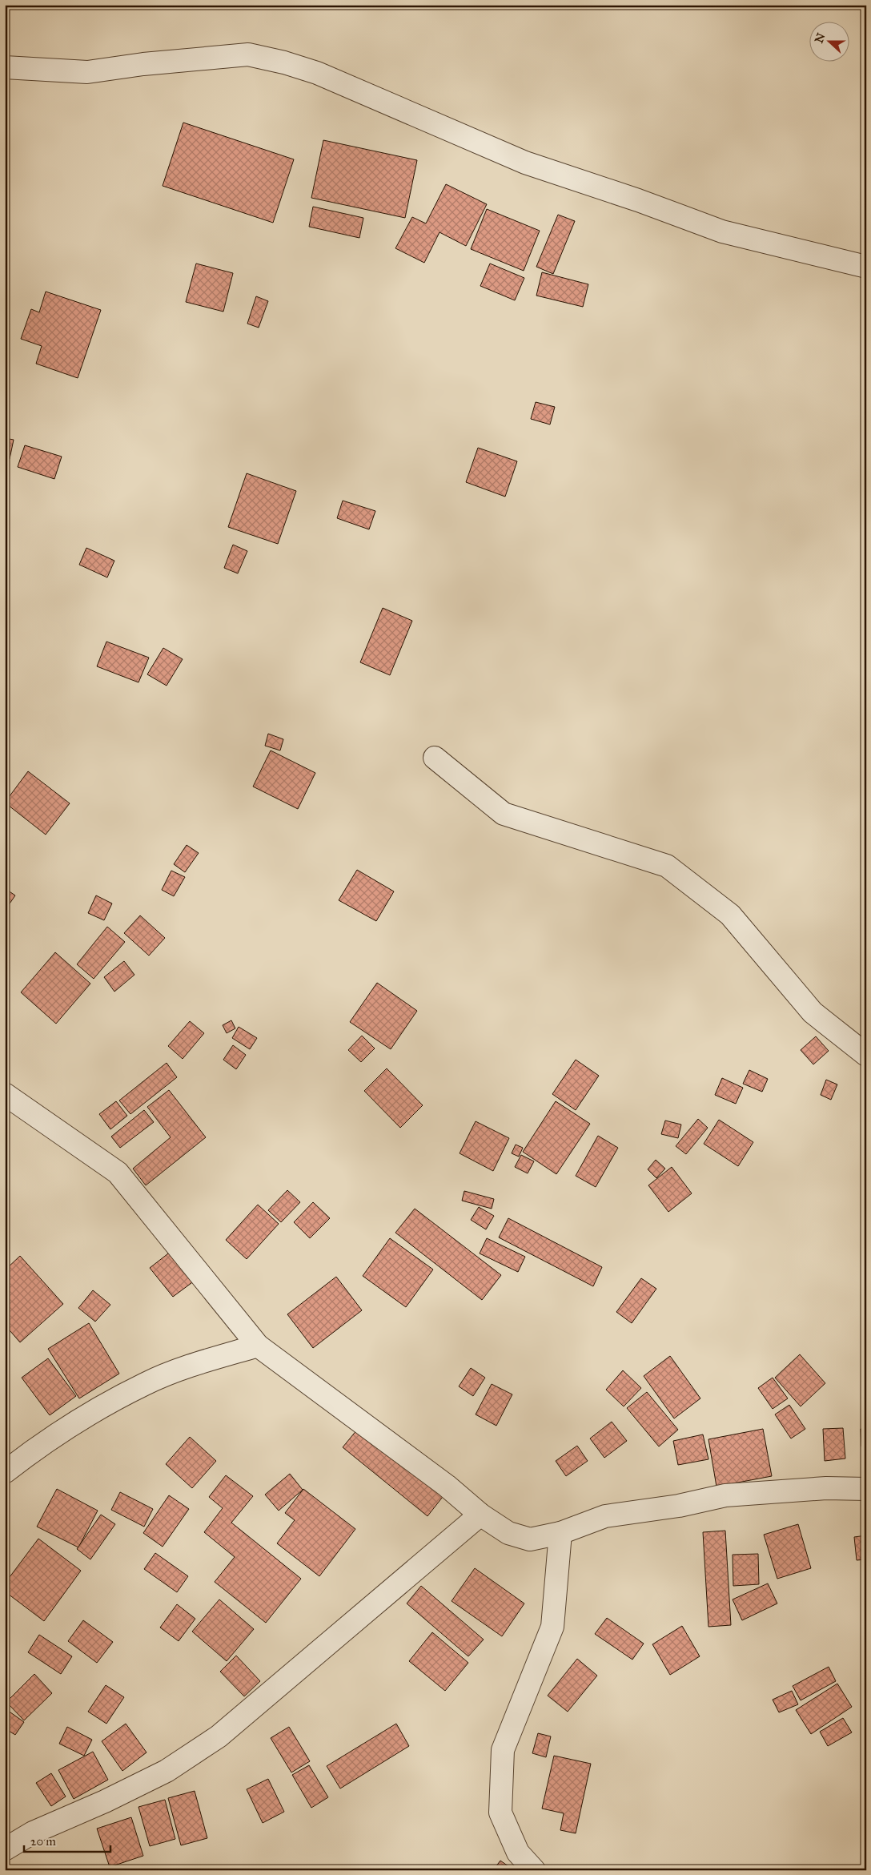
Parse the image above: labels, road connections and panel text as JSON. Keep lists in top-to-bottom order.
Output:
{
  "scale_bar": "20 m",
  "north": "left"
}
